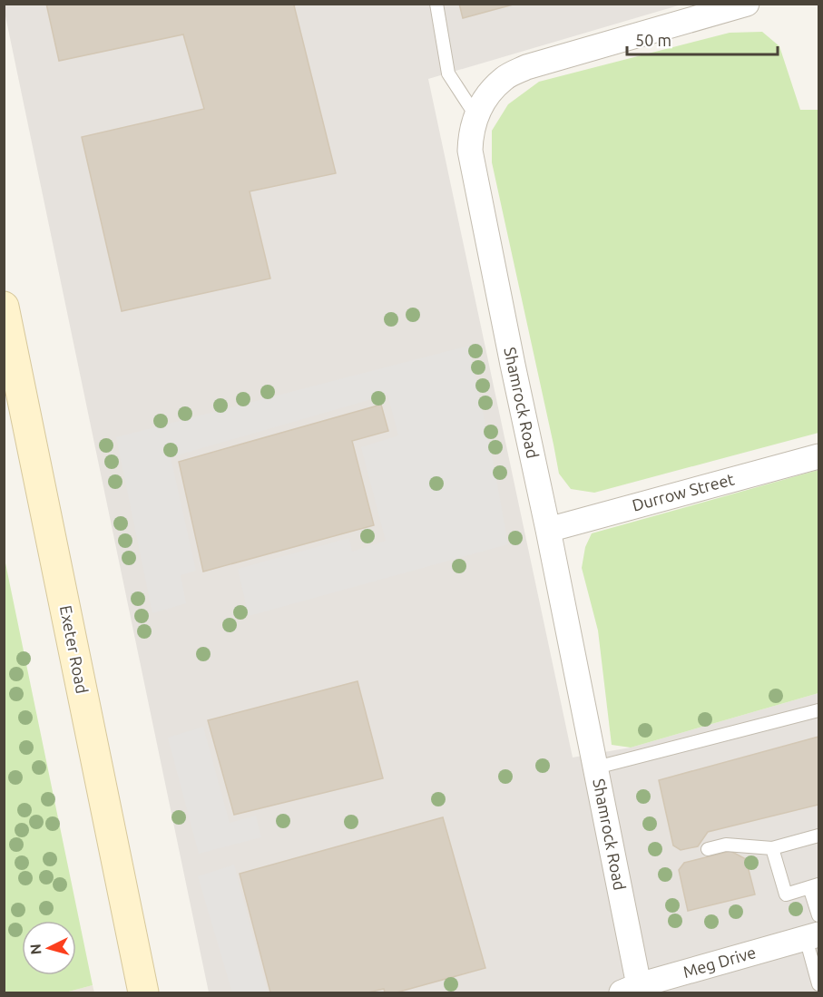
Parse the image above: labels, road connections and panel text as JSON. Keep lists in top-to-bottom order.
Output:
{
  "streets": {
    "main road": ["Exeter Road"],
    "street": ["Shamrock Road", "Durrow Street", "Meg Drive"]
  },
  "crossings": [
    ["Shamrock Road", "Durrow Street"],
    ["Shamrock Road", "Meg Drive"]
  ],
  "scale_bar": "50 m",
  "north": "left"
}
